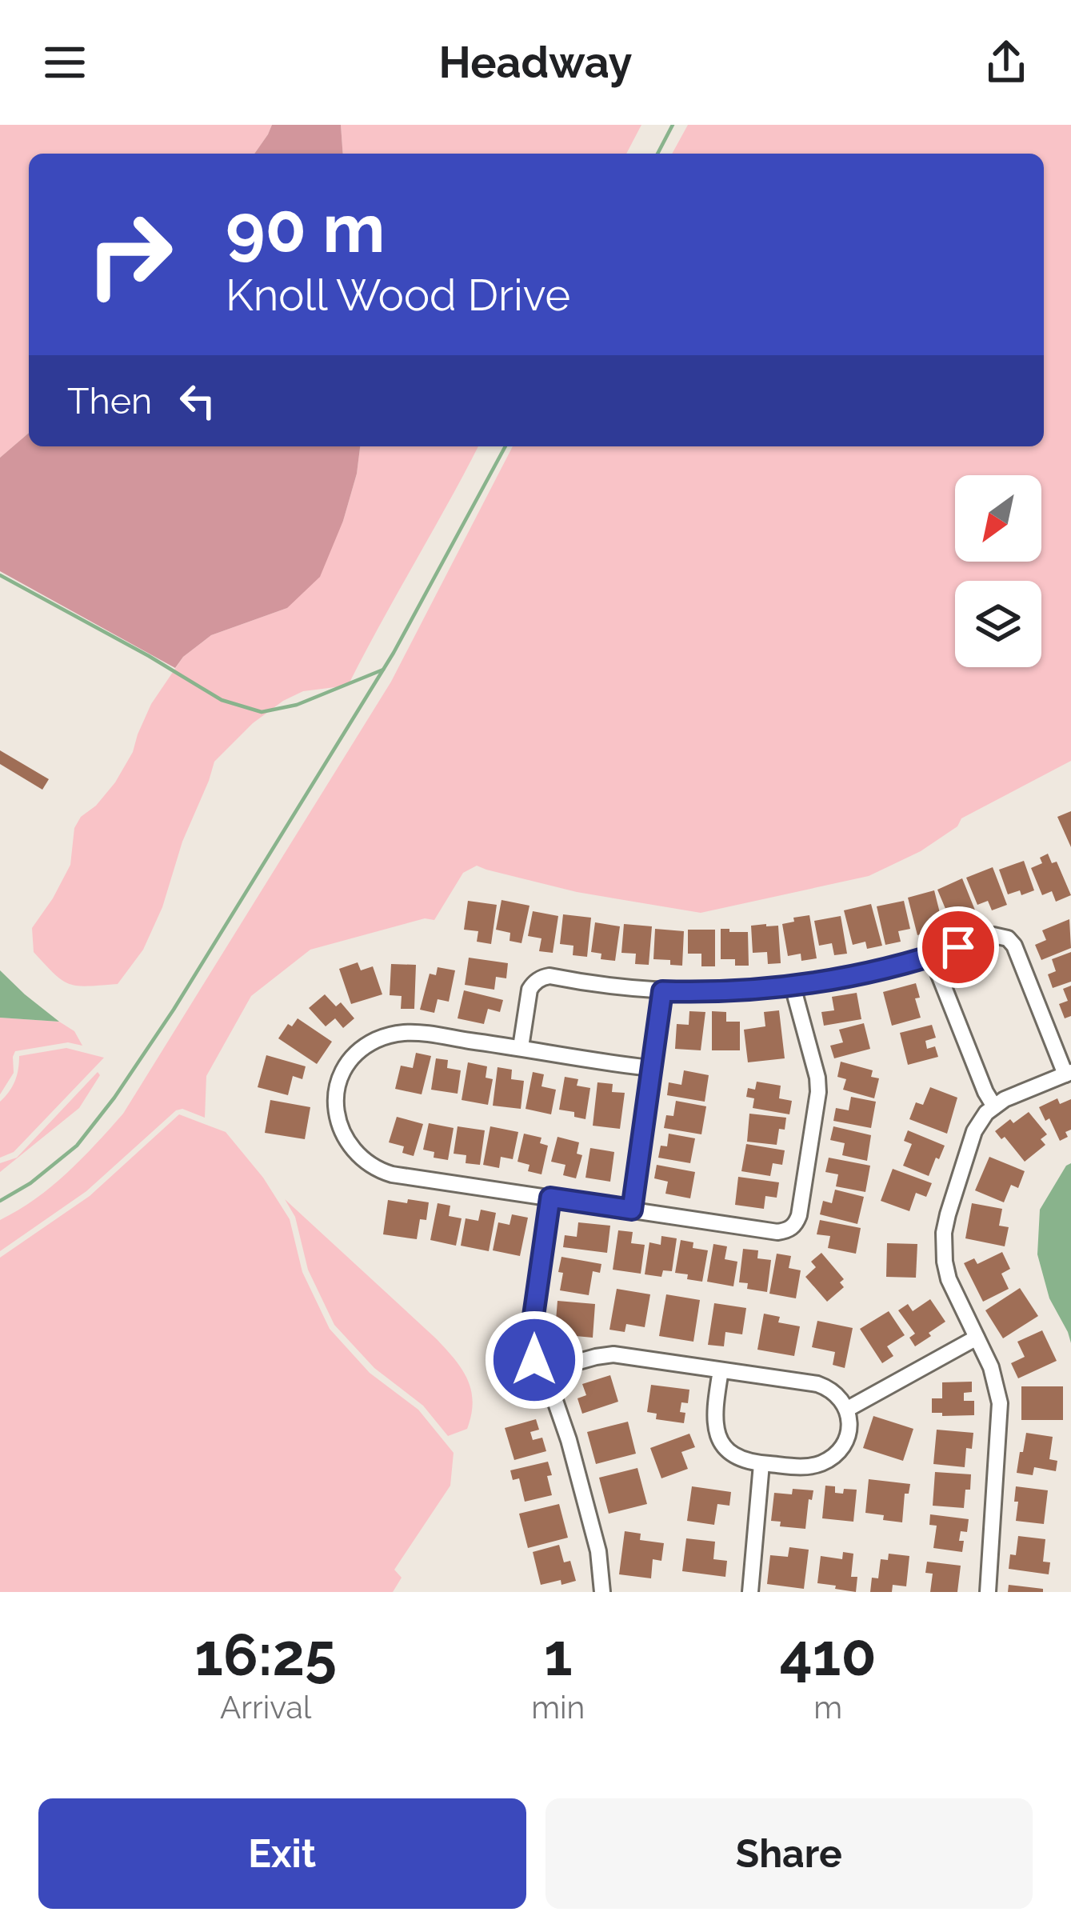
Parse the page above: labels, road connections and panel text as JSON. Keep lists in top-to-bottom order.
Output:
{
  "north": "bottom left",
  "page": {
    "header": "Headway",
    "turn": ["90 m", "Knoll Wood Drive"],
    "then": "Then",
    "eta": [
      "16:25",
      "Arrival",
      "1",
      "min",
      "410",
      "m"
    ],
    "buttons": ["Exit", "Share"]
  }
}
